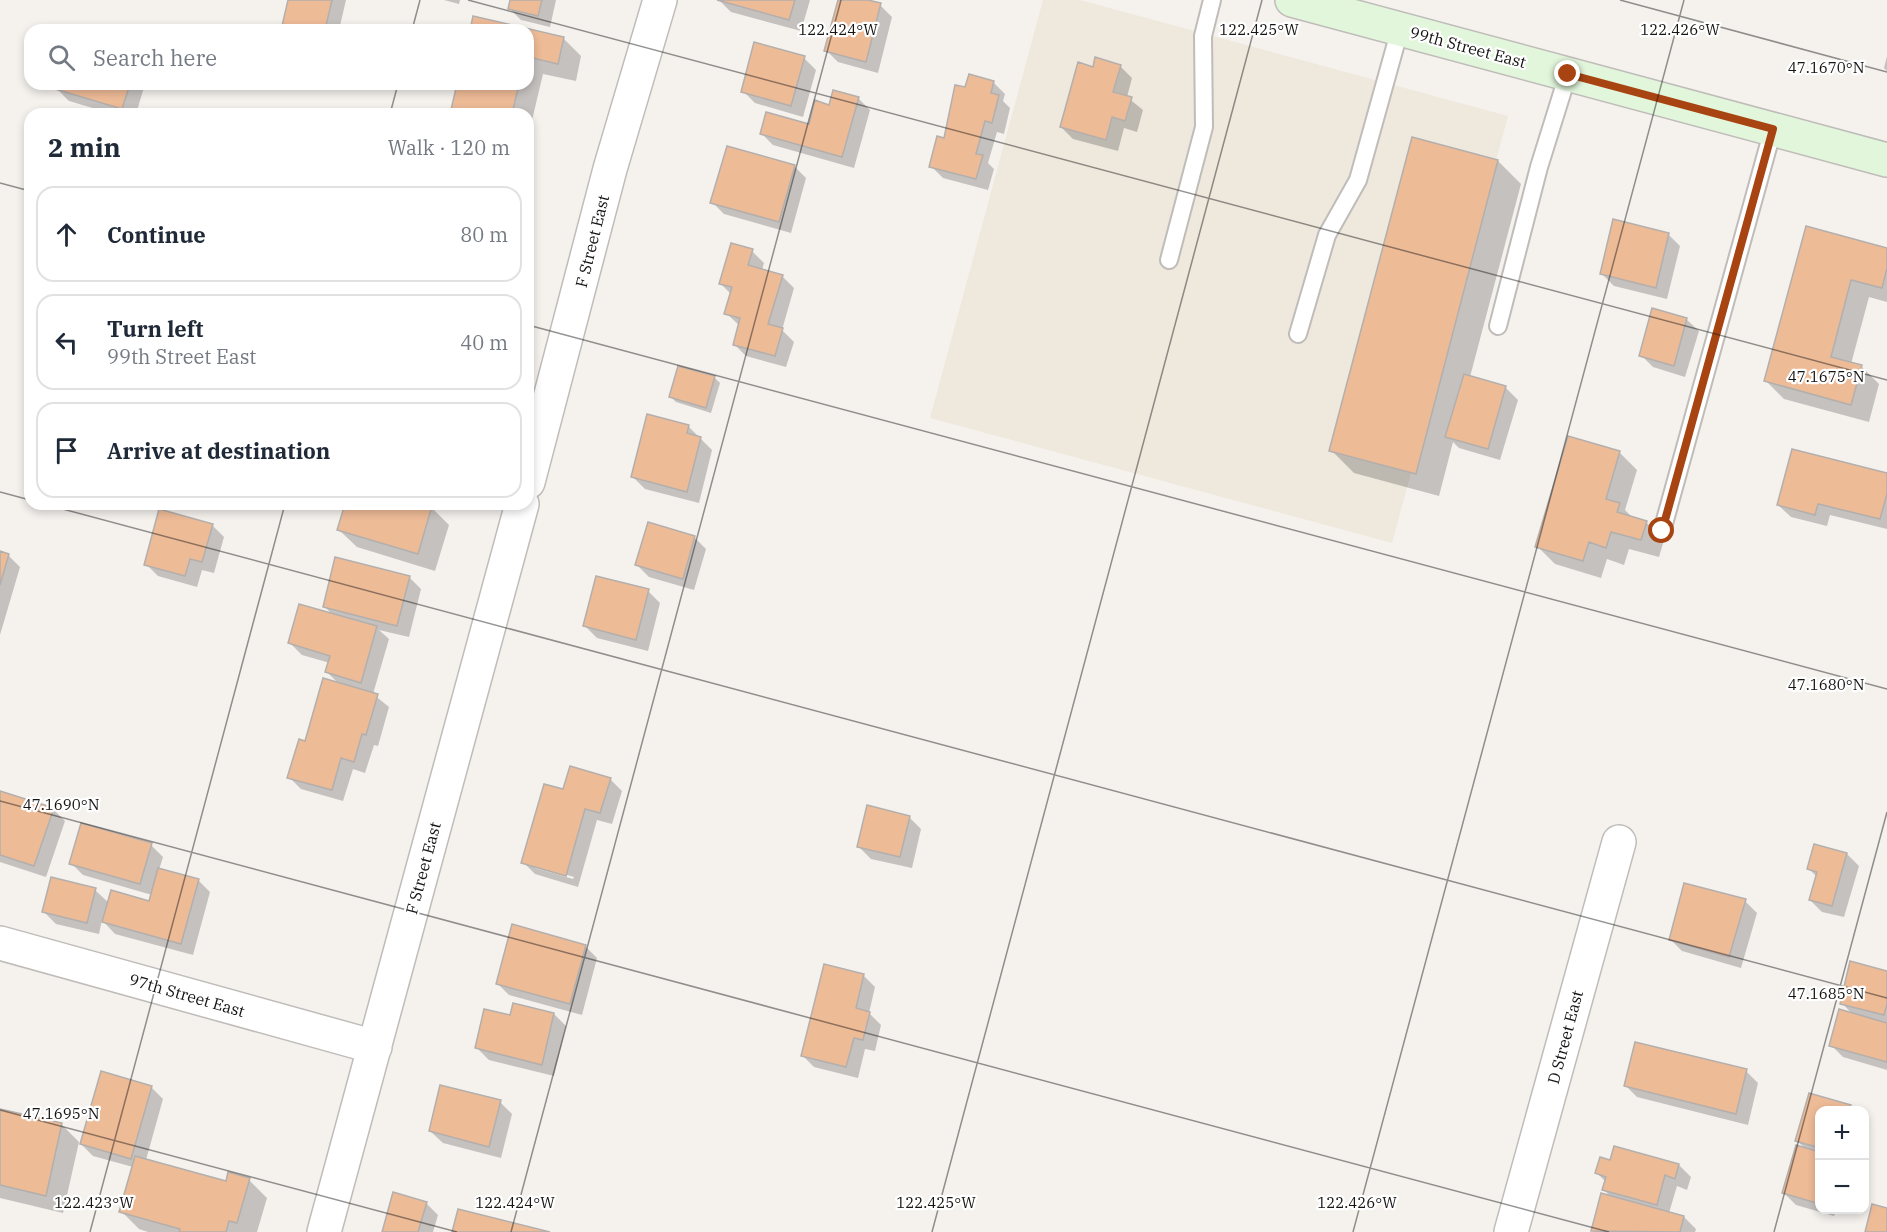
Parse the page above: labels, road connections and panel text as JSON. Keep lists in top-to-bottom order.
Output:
{
  "streets": {
    "street": [
      "99th Street East",
      "F Street East",
      "97th Street East",
      "D Street East"
    ]
  },
  "crossings": [
    ["F Street East", "97th Street East"]
  ],
  "page": {
    "search": "Search here",
    "heading": ["2 min", "Walk · 120 m"],
    "list": [
      ["Continue", "80 m"],
      ["Turn left", "99th Street East", "40 m"],
      "Arrive at destination"
    ],
    "map_buttons": ["+", "−"]
  },
  "coordinates": [
    "122.424°W",
    "122.426°W",
    "122.425°W",
    "47.1670°N",
    "47.1675°N",
    "47.1680°N",
    "47.1690°N",
    "47.1685°N",
    "47.1695°N",
    "122.423°W"
  ]
}
